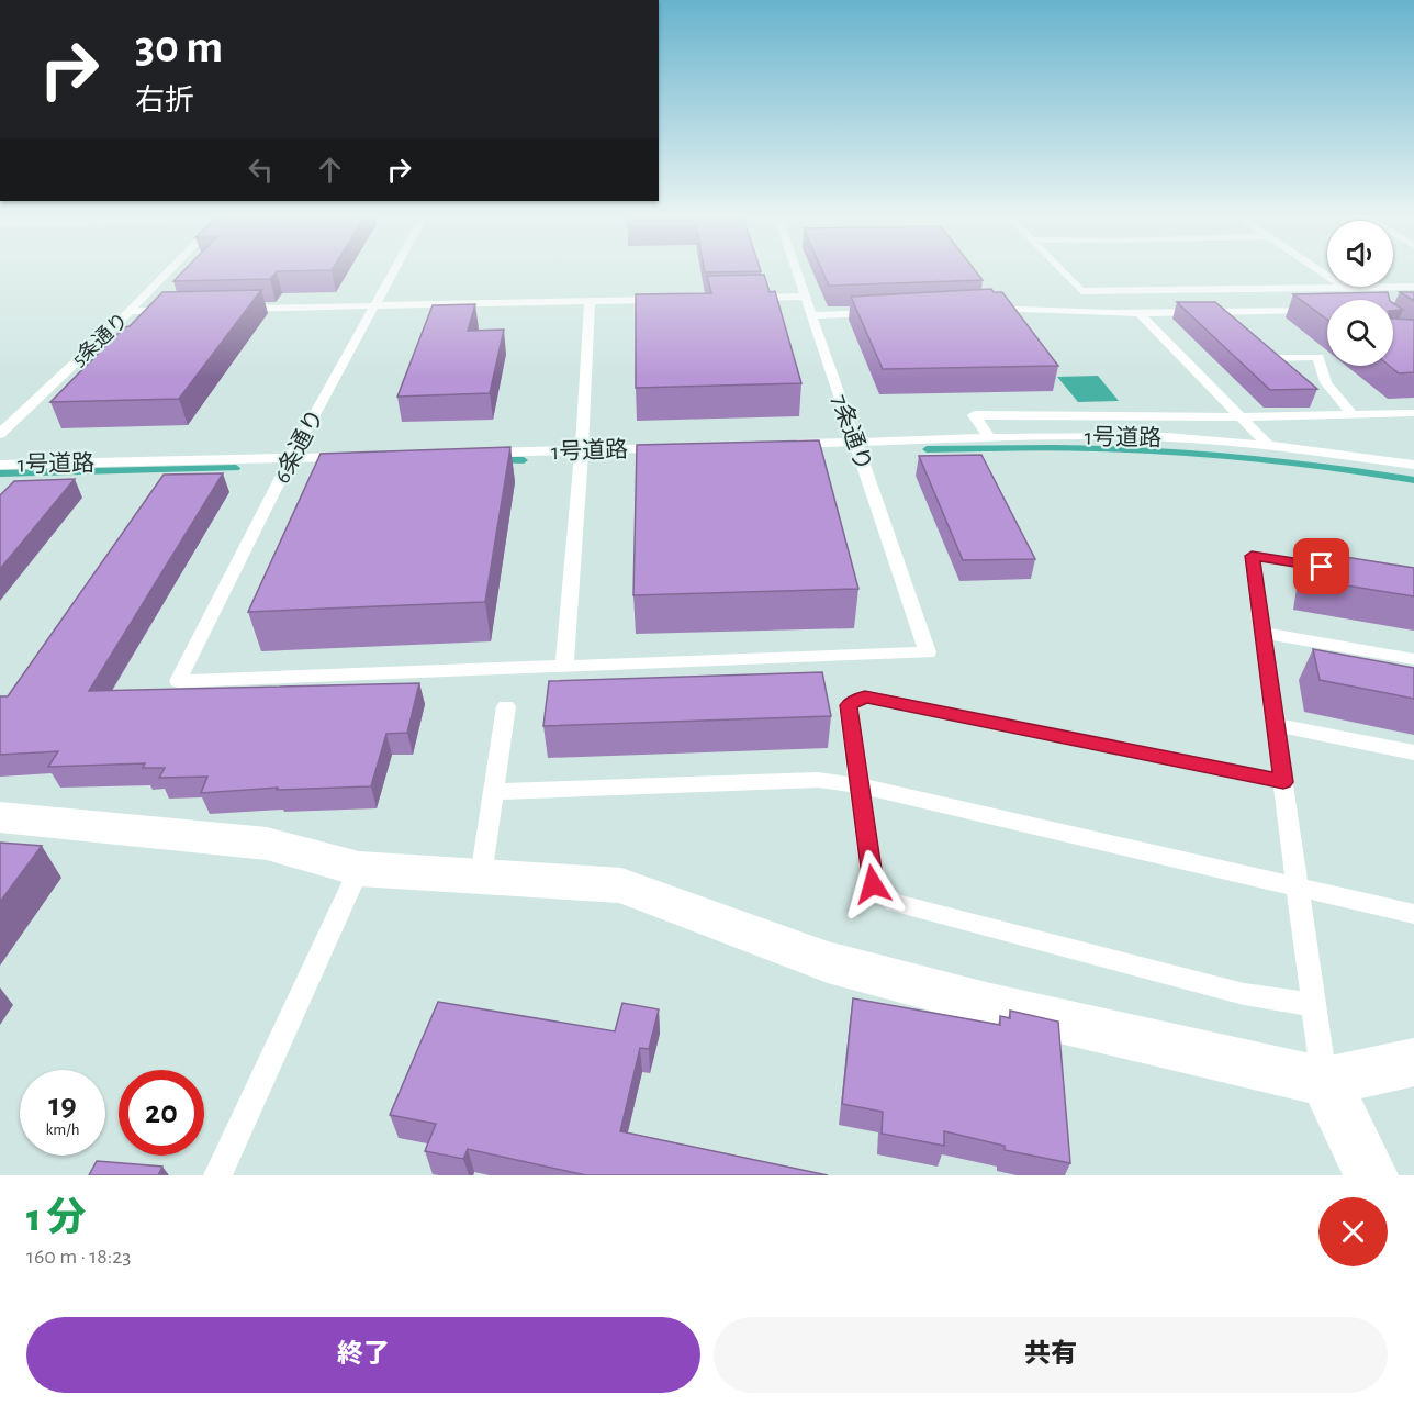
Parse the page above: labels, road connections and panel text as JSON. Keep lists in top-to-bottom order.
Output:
{
  "streets": {
    "lane": [
      "5条通り",
      "7条通り",
      "1号道路",
      "6条通り"
    ]
  },
  "crossings": [
    ["7条通り", "1号道路"],
    ["7条通り", "6条通り"],
    ["1号道路", "6条通り"]
  ],
  "page": {
    "turn": ["30 m", "右折"],
    "speed": "19 km/h",
    "limit": "20",
    "heading": ["1 分", "160 m · 18:23"],
    "buttons": ["終了", "共有"]
  }
}
